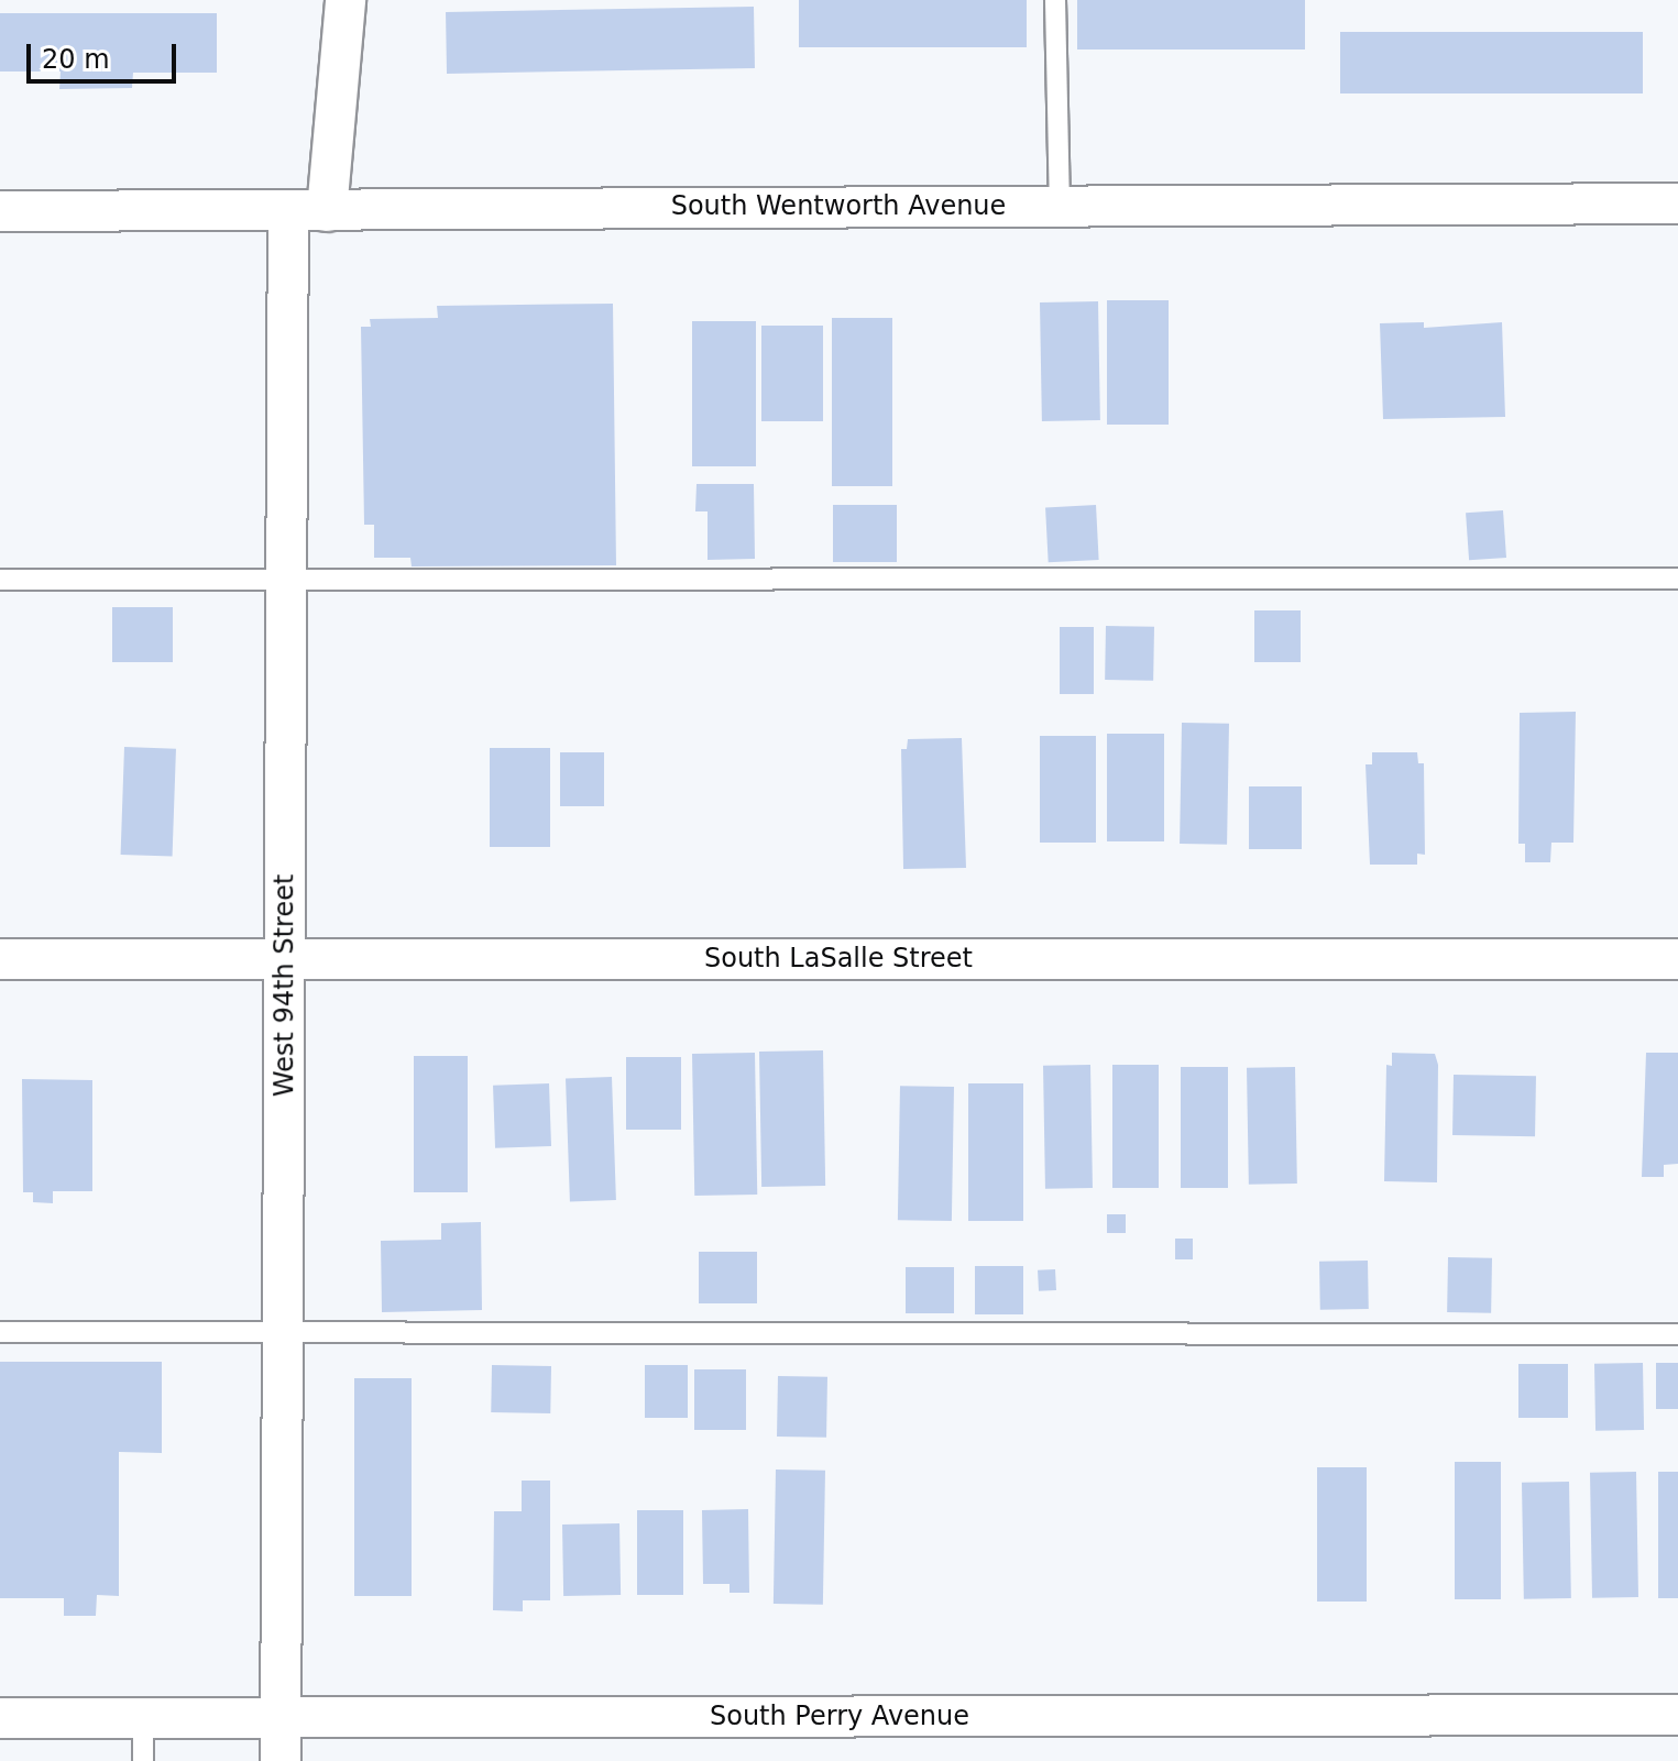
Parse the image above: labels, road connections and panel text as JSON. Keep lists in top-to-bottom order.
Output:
{
  "streets": {
    "street": [
      "South Wentworth Avenue",
      "South LaSalle Street",
      "West 94th Street",
      "South Perry Avenue"
    ]
  },
  "crossings": [
    ["South Wentworth Avenue", "West 94th Street"],
    ["South LaSalle Street", "West 94th Street"],
    ["West 94th Street", "South Perry Avenue"]
  ],
  "scale_bar": "20 m"
}
